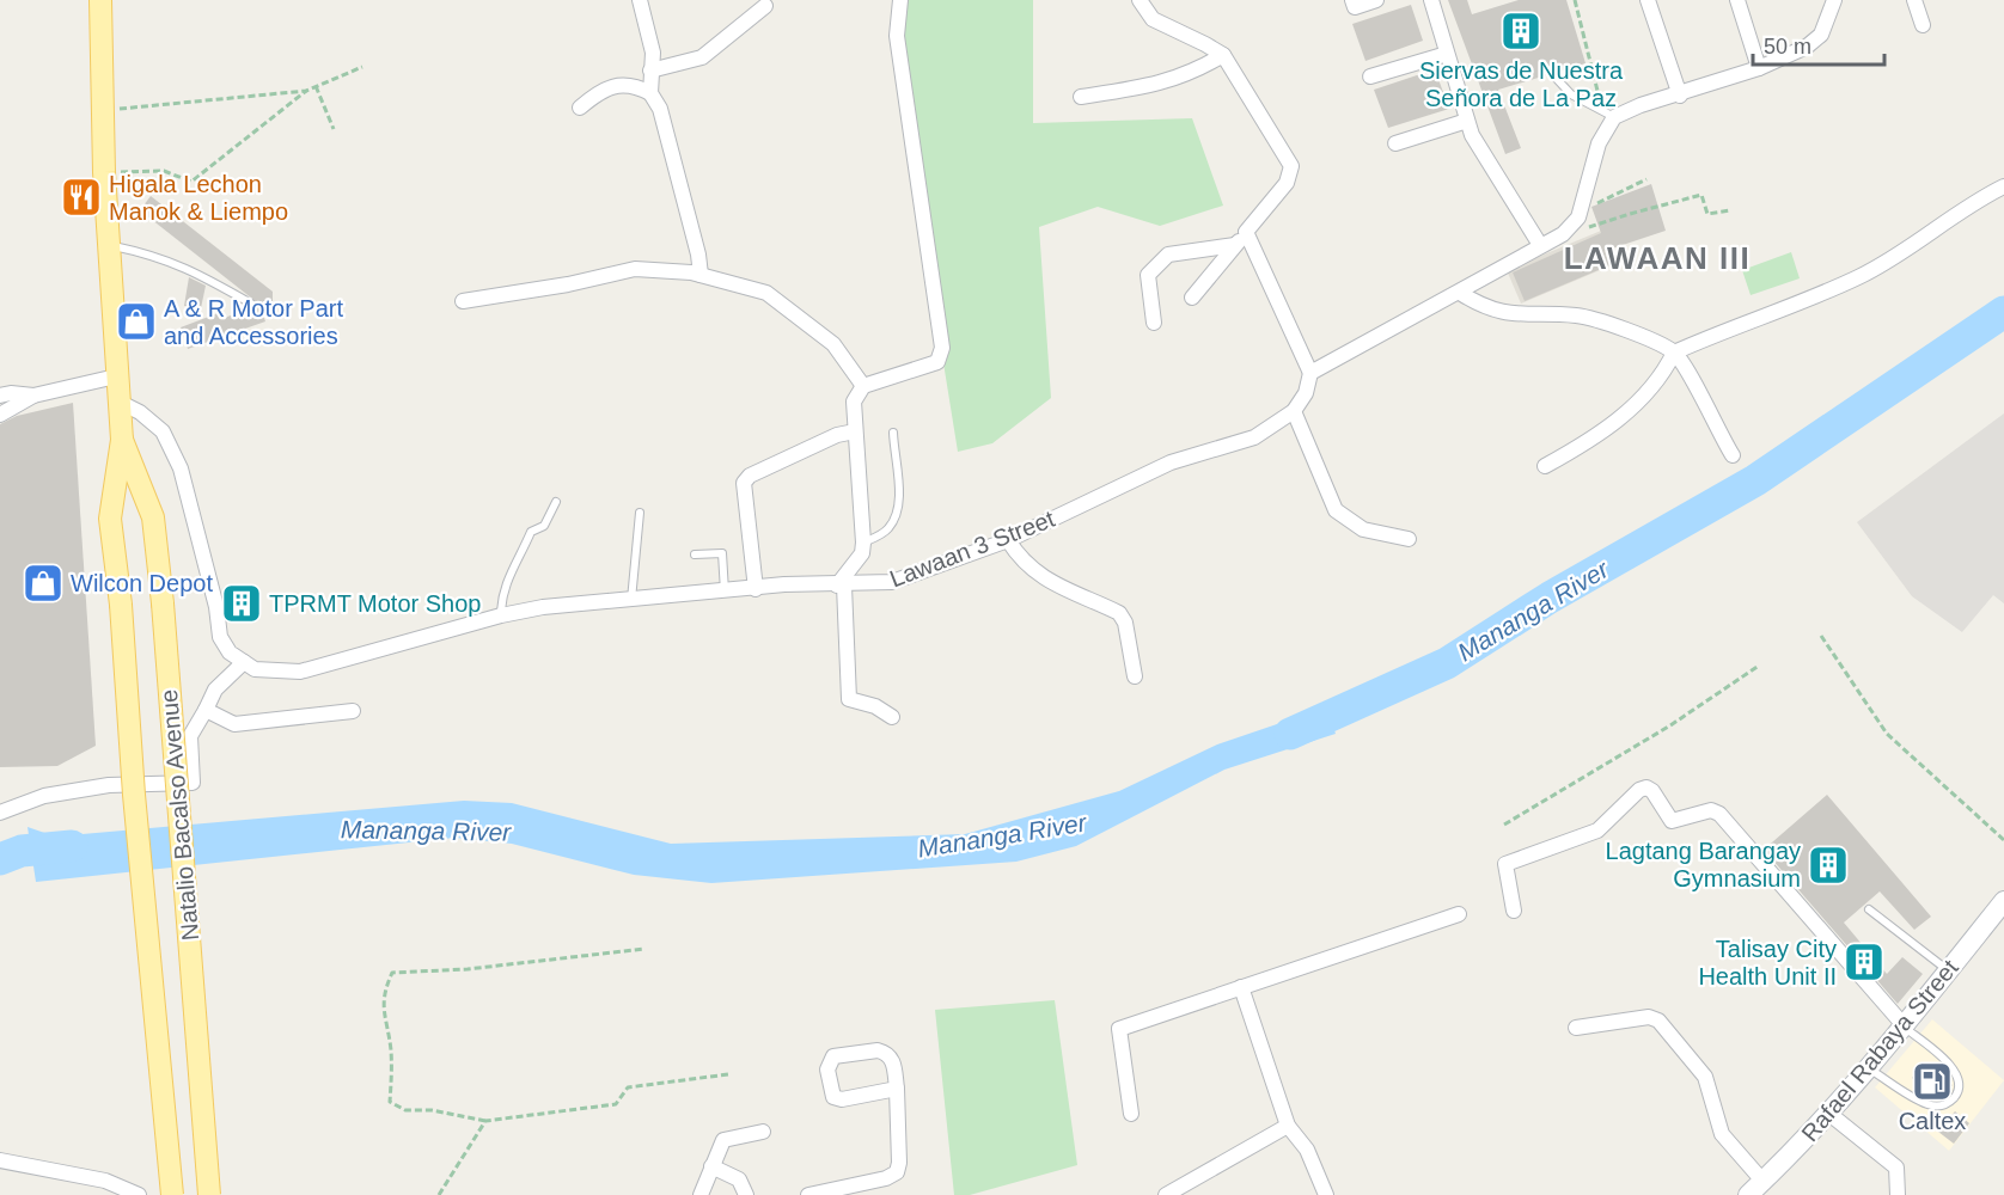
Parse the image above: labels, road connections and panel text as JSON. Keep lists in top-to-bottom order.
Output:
{
  "streets": {
    "main road": ["Natalio Bacalso Avenue", "Rafael Rabaya Street"],
    "street": ["Lawaan 3 Street"]
  },
  "districts": ["LAWAAN III"],
  "water": ["Mananga River"],
  "places": {
    "building": [
      "Siervas de Nuestra Señora de La Paz",
      "TPRMT Motor Shop",
      "Lagtang Barangay Gymnasium",
      "Talisay City Health Unit II"
    ],
    "restaurant": ["Higala Lechon Manok & Liempo"],
    "shop": ["A & R Motor Part and Accessories", "Wilcon Depot"],
    "fuel station": ["Caltex"]
  },
  "scale_bar": "50 m"
}
